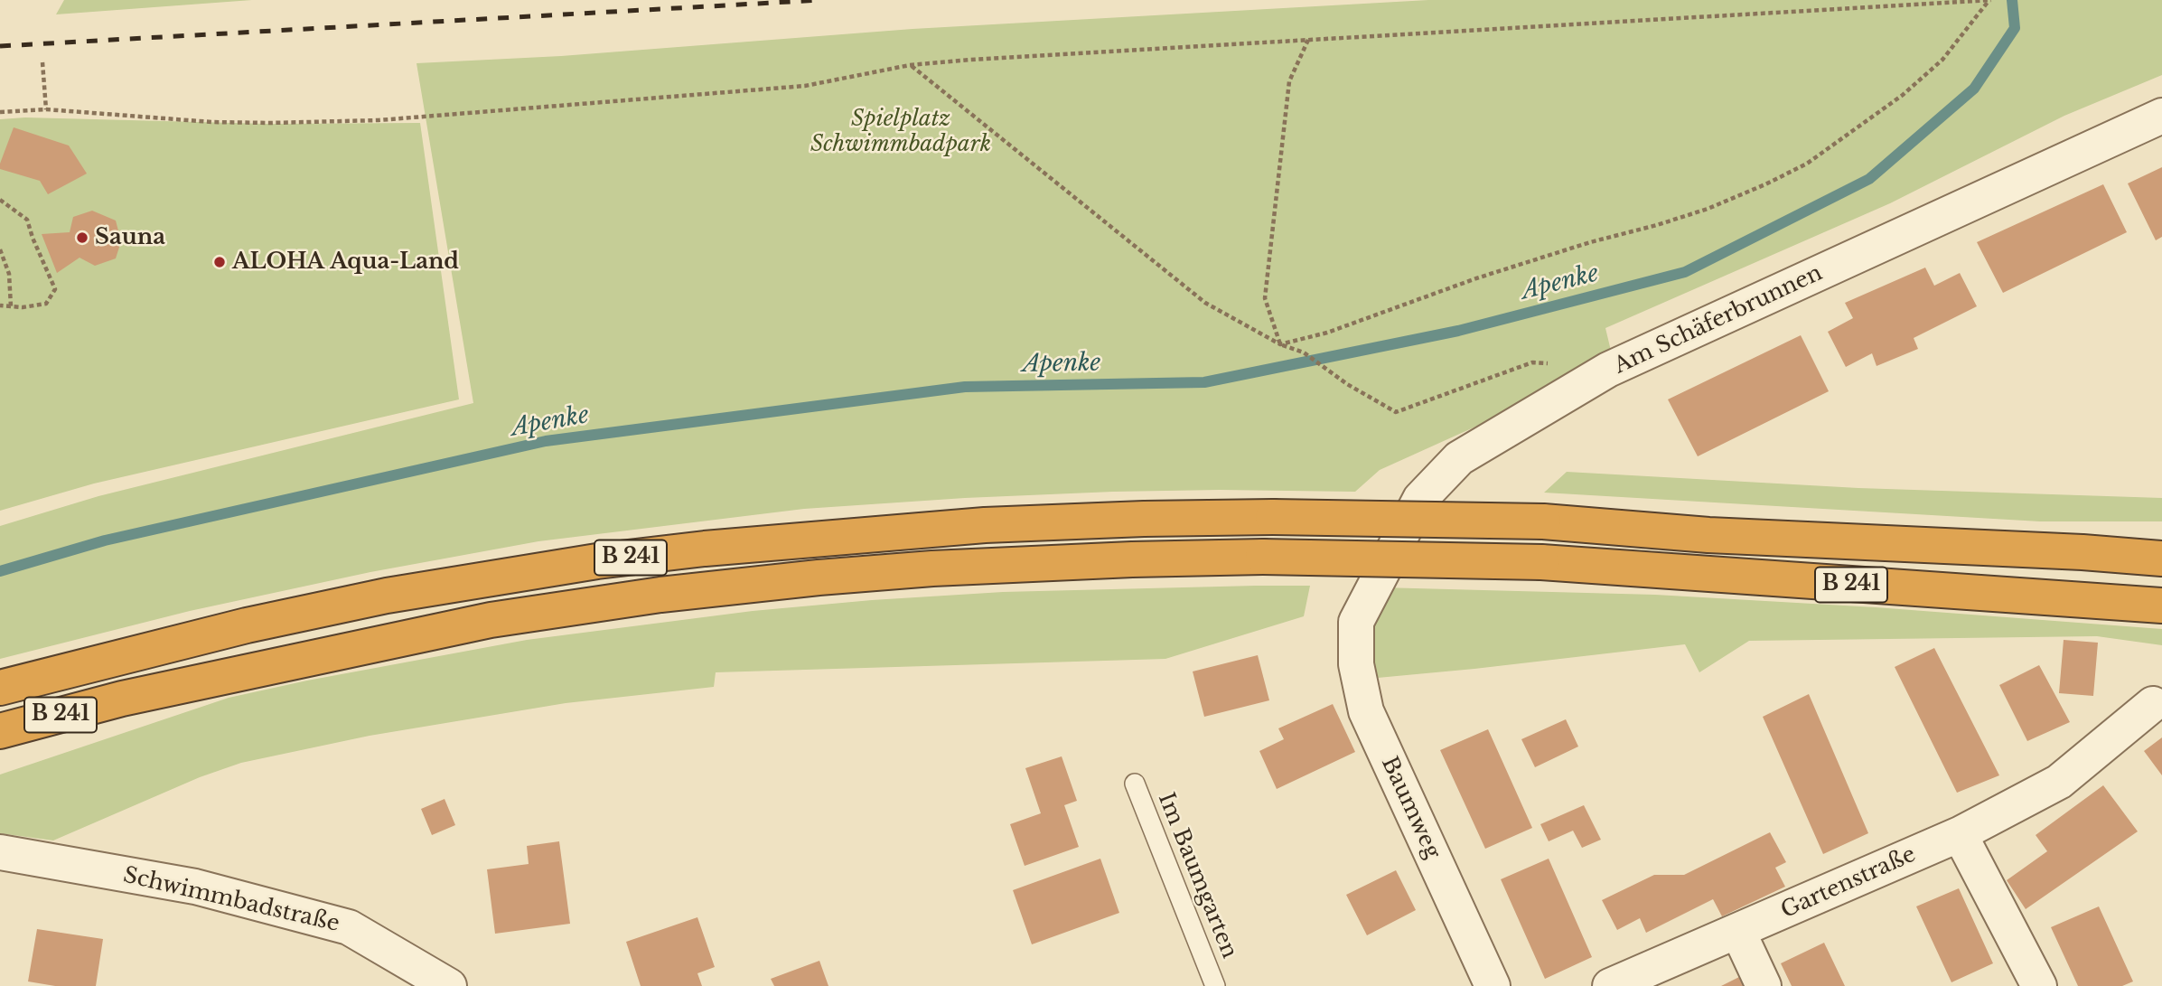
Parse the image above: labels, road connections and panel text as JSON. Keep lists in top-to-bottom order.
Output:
{
  "streets": {
    "highway": ["B 241"],
    "street": [
      "Am Schäferbrunnen",
      "Baumweg",
      "Gartenstraße",
      "Schwimmbadstraße"
    ],
    "lane": ["Im Baumgarten"]
  },
  "crossings": [
    ["Am Schäferbrunnen", "Baumweg"]
  ],
  "water": ["Apenke"],
  "parks": ["Spielplatz Schwimmbadpark"],
  "places": ["Sauna", "ALOHA Aqua-Land"]
}
